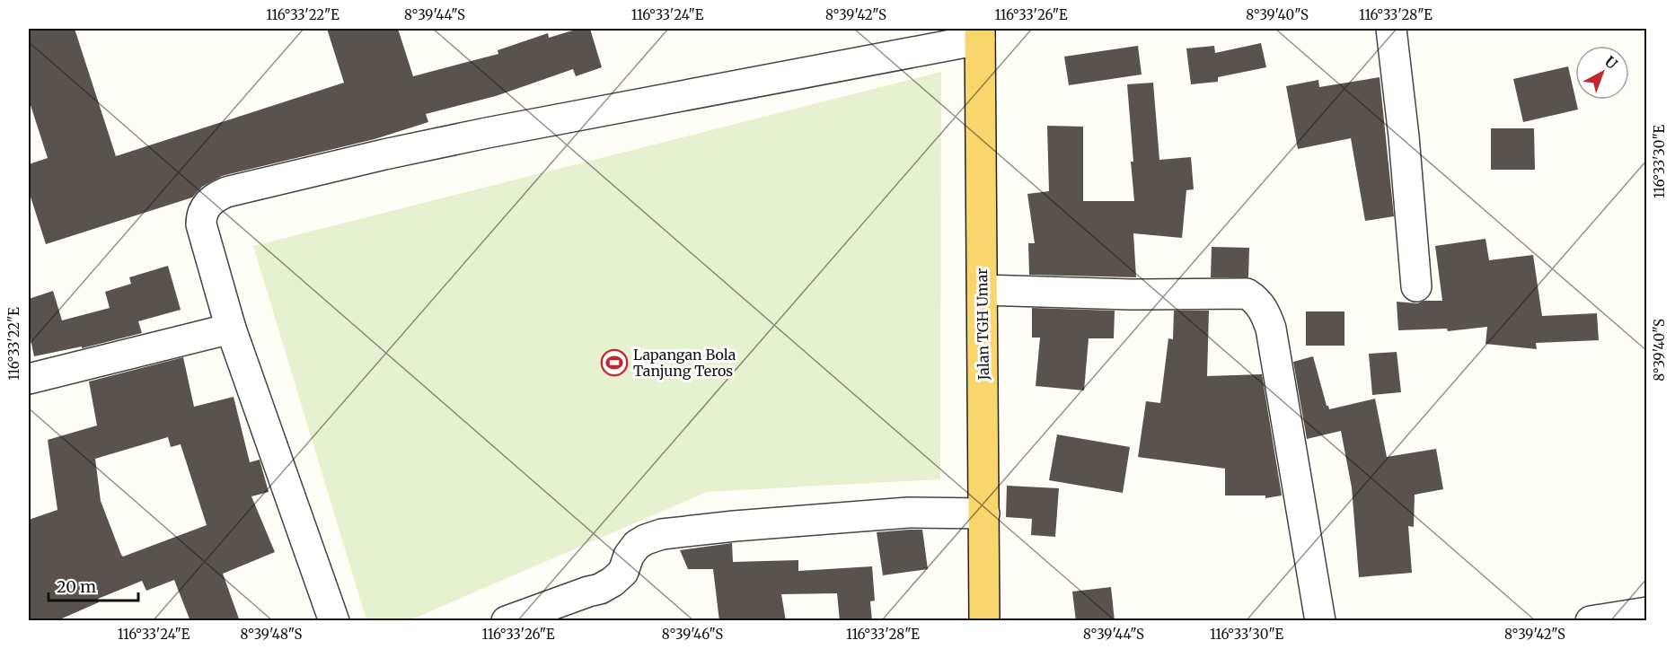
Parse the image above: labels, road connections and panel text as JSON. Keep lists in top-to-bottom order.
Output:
{
  "streets": {
    "main road": ["Jalan TGH Umar"]
  },
  "places": {
    "sports": ["Lapangan Bola Tanjung Teros"]
  },
  "scale_bar": "20 m",
  "north": "top right",
  "coordinates": [
    "116°33'22\"E",
    "8°39'44\"S",
    "116°33'24\"E",
    "8°39'42\"S",
    "116°33'26\"E",
    "8°39'40\"S",
    "116°33'28\"E",
    "116°33'30\"E",
    "8°39'48\"S",
    "8°39'46\"S"
  ]
}
